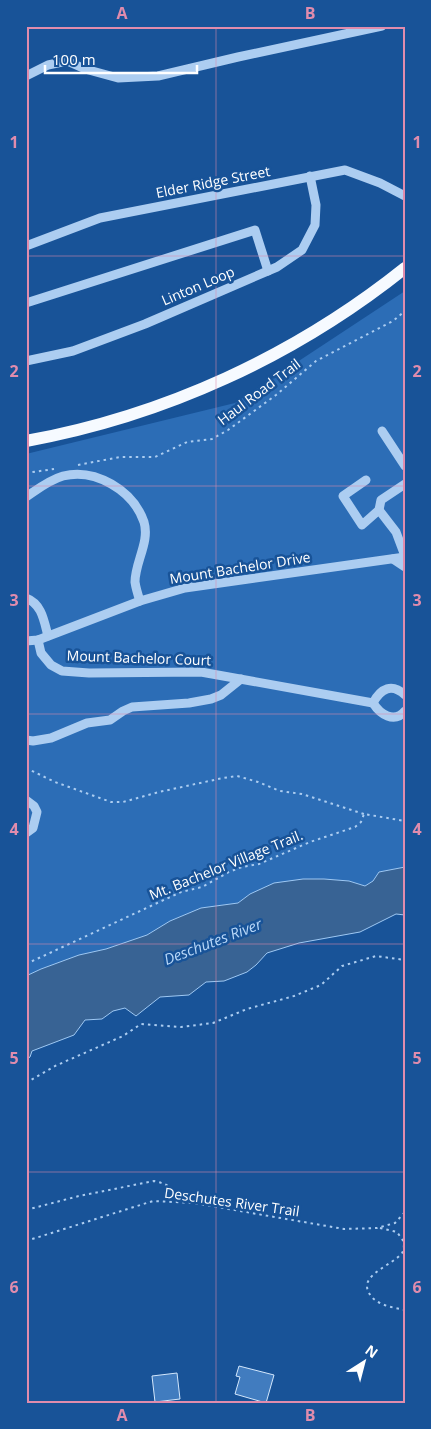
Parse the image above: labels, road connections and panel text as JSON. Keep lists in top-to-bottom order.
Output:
{
  "streets": {
    "street": [
      "Elder Ridge Street",
      "Linton Loop",
      "Mount Bachelor Drive",
      "Mount Bachelor Court"
    ],
    "path": ["Haul Road Trail", "Mt. Bachelor Village Trail.", "Deschutes River Trail"]
  },
  "crossings": [
    ["Elder Ridge Street", "Linton Loop"],
    ["Mount Bachelor Drive", "Mount Bachelor Court"]
  ],
  "water": ["Deschutes River"],
  "scale_bar": "100 m",
  "north": "top right",
  "grid": {
    "columns": ["A", "B"],
    "rows": [
      "1",
      "2",
      "3",
      "4",
      "5",
      "6"
    ]
  }
}
